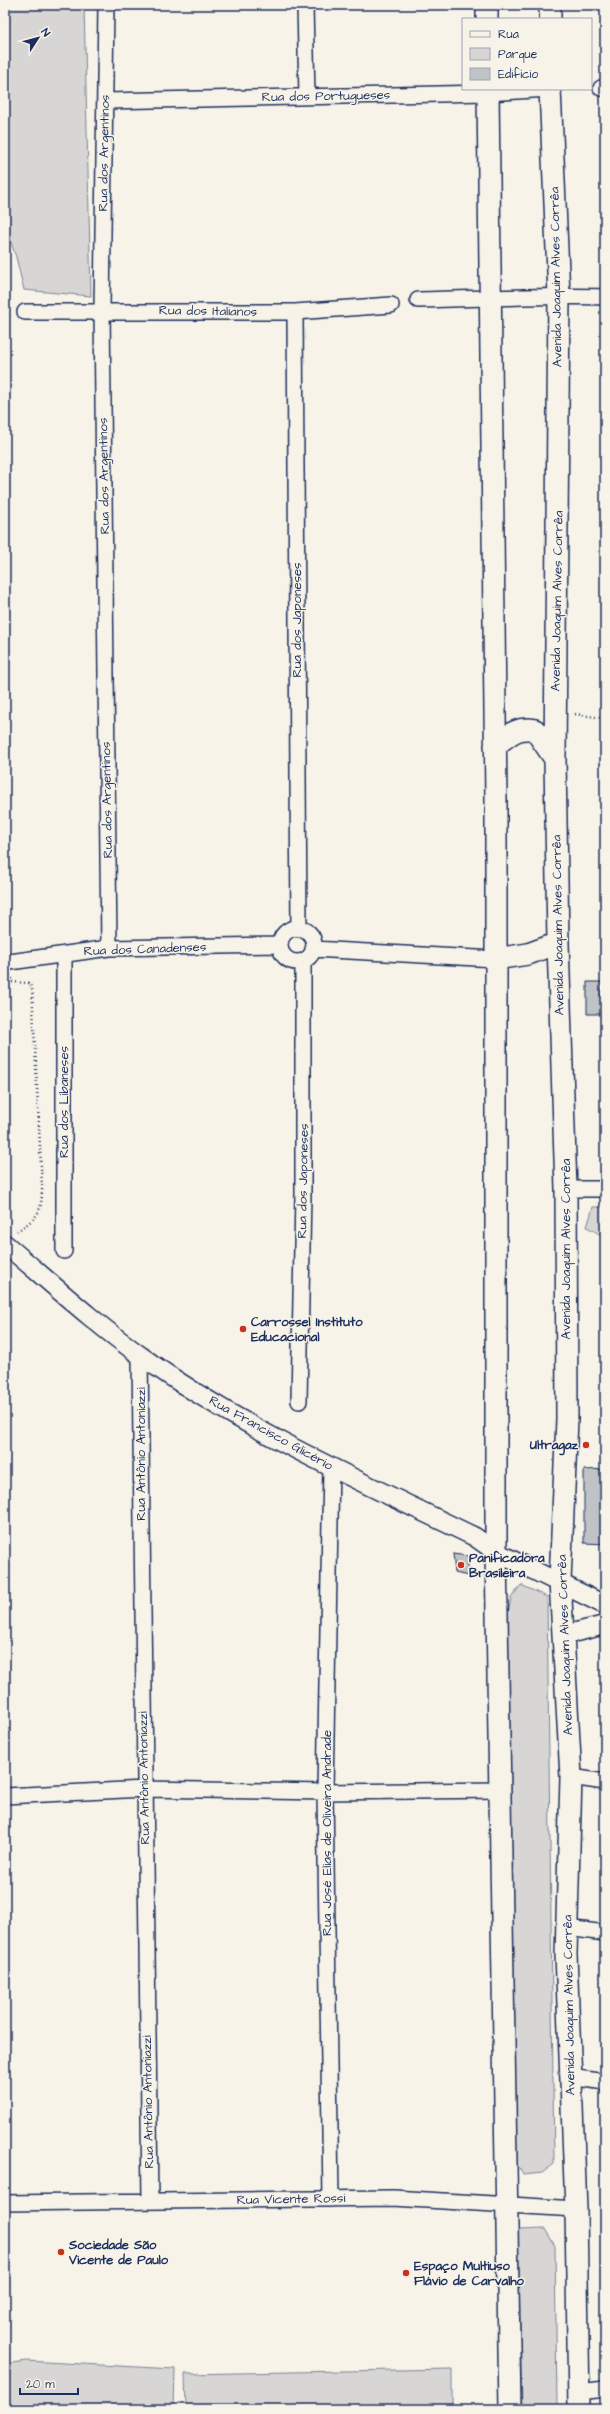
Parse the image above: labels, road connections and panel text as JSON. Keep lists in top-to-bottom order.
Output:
{
  "streets": {
    "main road": ["Avenida Joaquim Alves Corrêa"],
    "street": [
      "Rua dos Portugueses",
      "Rua dos Argentinos",
      "Rua dos Italianos",
      "Rua dos Japoneses",
      "Rua dos Canadenses",
      "Rua dos Libaneses",
      "Rua Francisco Glicério",
      "Rua Antônio Antoniazzi",
      "Rua José Elias de Oliveira Andrade",
      "Rua Vicente Rossi"
    ]
  },
  "crossings": [
    ["Rua dos Portugueses", "Rua dos Argentinos"],
    ["Rua dos Argentinos", "Rua dos Italianos"],
    ["Rua dos Argentinos", "Rua dos Canadenses"],
    ["Avenida Joaquim Alves Corrêa", "Rua Francisco Glicério"],
    ["Avenida Joaquim Alves Corrêa", "Rua Vicente Rossi"],
    ["Rua dos Italianos", "Rua dos Japoneses"],
    ["Rua dos Japoneses", "Rua dos Canadenses"],
    ["Rua dos Canadenses", "Rua dos Libaneses"],
    ["Rua Francisco Glicério", "Rua Antônio Antoniazzi"],
    ["Rua Francisco Glicério", "Rua José Elias de Oliveira Andrade"],
    ["Rua Antônio Antoniazzi", "Rua Vicente Rossi"],
    ["Rua José Elias de Oliveira Andrade", "Rua Vicente Rossi"]
  ],
  "places": [
    "Carrossel Instituto Educacional",
    "Ultragaz",
    "Panificadora Brasileira",
    "Sociedade São Vicente de Paulo",
    "Espaço Multiuso Flávio de Carvalho"
  ],
  "legend": ["Rua", "Parque", "Edifício"],
  "scale_bar": "20 m",
  "north": "top right"
}
